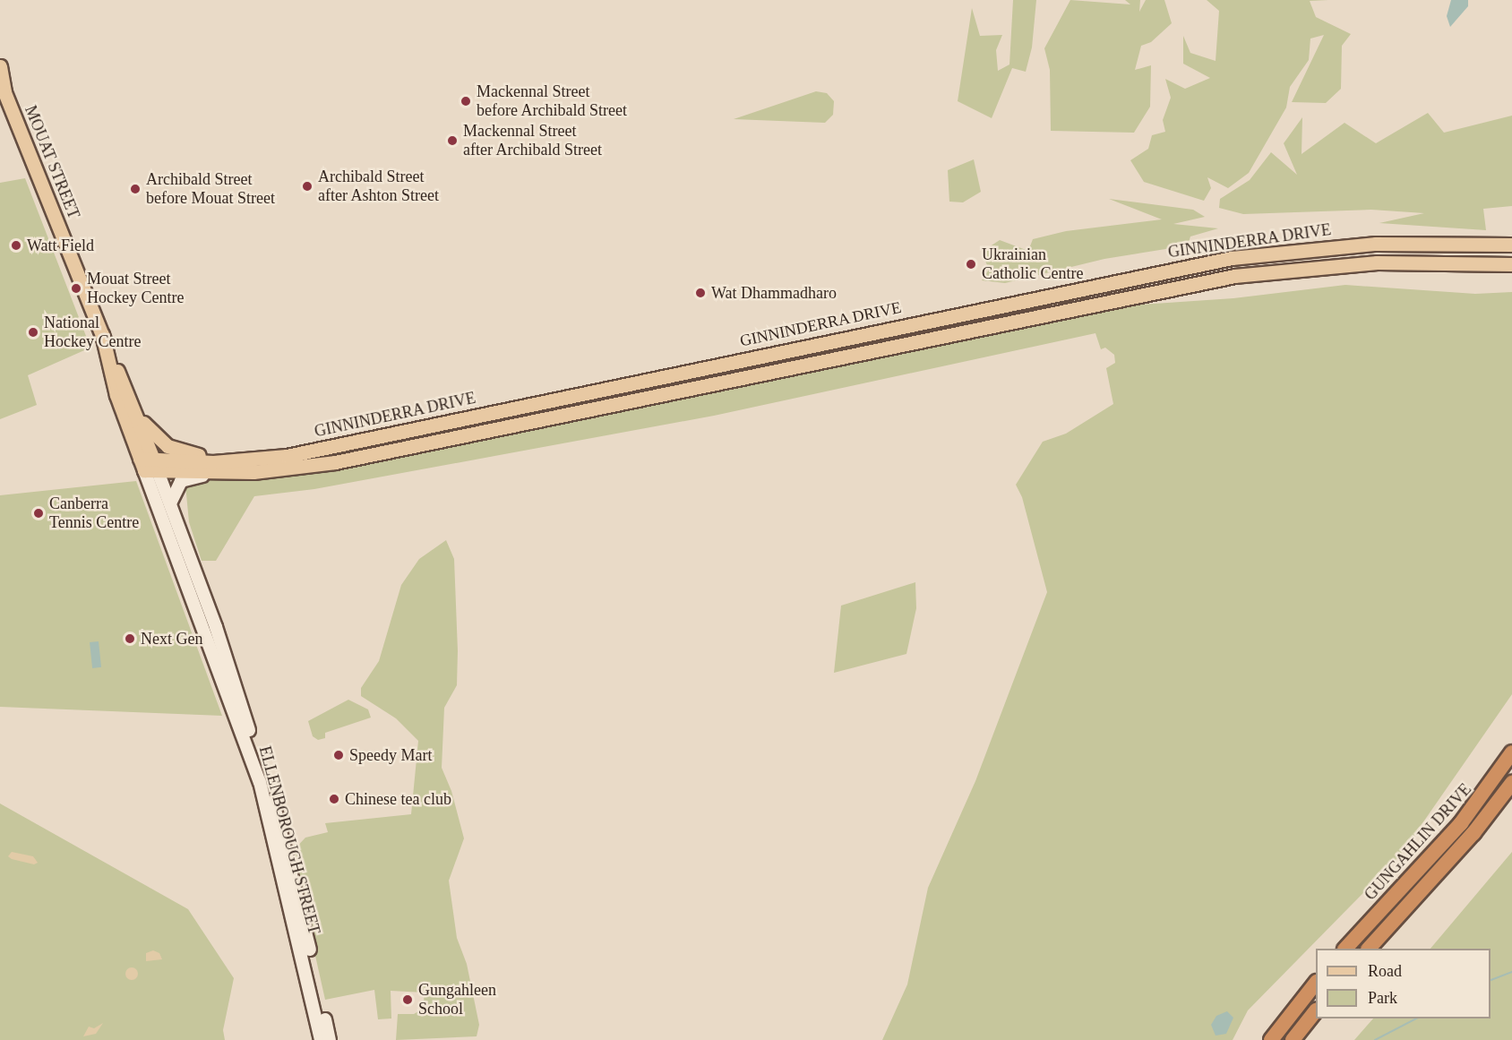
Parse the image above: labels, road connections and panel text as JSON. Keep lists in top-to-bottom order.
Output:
{
  "streets": {
    "highway": ["GUNGAHLIN DRIVE"],
    "main road": ["MOUAT STREET", "GINNINDERRA DRIVE", "ELLENBOROUGH STREET"]
  },
  "crossings": [
    ["MOUAT STREET", "GINNINDERRA DRIVE"],
    ["MOUAT STREET", "ELLENBOROUGH STREET"],
    ["GINNINDERRA DRIVE", "ELLENBOROUGH STREET"]
  ],
  "places": [
    "Mackennal Street before Archibald Street",
    "Mackennal Street after Archibald Street",
    "Archibald Street after Ashton Street",
    "Archibald Street before Mouat Street",
    "Watt Field",
    "Ukrainian Catholic Centre",
    "Mouat Street Hockey Centre",
    "Wat Dhammadharo",
    "National Hockey Centre",
    "Canberra Tennis Centre",
    "Next Gen",
    "Speedy Mart",
    "Chinese tea club",
    "Gungahleen School"
  ],
  "legend": ["Road", "Park"]
}
